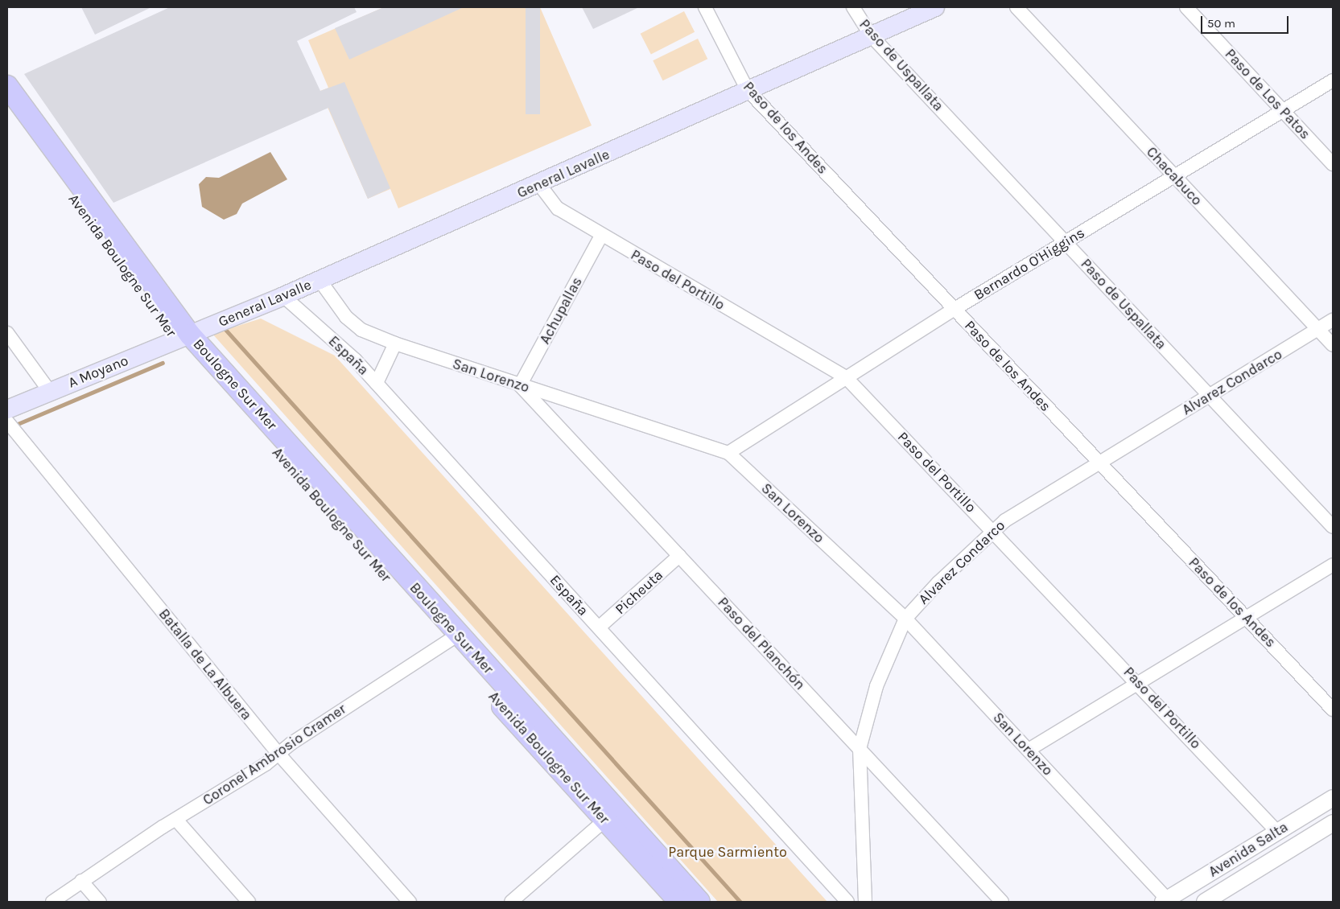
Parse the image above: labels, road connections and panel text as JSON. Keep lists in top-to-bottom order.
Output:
{
  "streets": {
    "main road": [
      "General Lavalle",
      "Avenida Boulogne Sur Mer",
      "A Moyano",
      "Boulogne Sur Mer"
    ],
    "street": [
      "Paso de Uspallata",
      "Paso de Los Patos",
      "Paso de los Andes",
      "Chacabuco",
      "Bernardo O'Higgins",
      "Paso del Portillo",
      "Achupallas",
      "España",
      "San Lorenzo",
      "Alvarez Condarco",
      "Picheuta",
      "Paso del Planchón",
      "Batalla de La Albuera",
      "Coronel Ambrosio Cramer",
      "Avenida Salta"
    ]
  },
  "crossings": [
    ["Paso de Uspallata", "General Lavalle"],
    ["Paso de Uspallata", "Bernardo O'Higgins"],
    ["Paso de Uspallata", "Alvarez Condarco"],
    ["Paso de Los Patos", "Bernardo O'Higgins"],
    ["Paso de los Andes", "General Lavalle"],
    ["Paso de los Andes", "Bernardo O'Higgins"],
    ["Paso de los Andes", "Alvarez Condarco"],
    ["General Lavalle", "Avenida Boulogne Sur Mer"],
    ["General Lavalle", "Paso del Portillo"],
    ["General Lavalle", "España"],
    ["General Lavalle", "A Moyano"],
    ["General Lavalle", "San Lorenzo"],
    ["General Lavalle", "Boulogne Sur Mer"],
    ["Chacabuco", "Bernardo O'Higgins"],
    ["Chacabuco", "Alvarez Condarco"],
    ["Bernardo O'Higgins", "Paso del Portillo"],
    ["Bernardo O'Higgins", "San Lorenzo"],
    ["Avenida Boulogne Sur Mer", "A Moyano"],
    ["Avenida Boulogne Sur Mer", "Boulogne Sur Mer"],
    ["Avenida Boulogne Sur Mer", "Coronel Ambrosio Cramer"],
    ["Paso del Portillo", "Achupallas"],
    ["Paso del Portillo", "Alvarez Condarco"],
    ["Paso del Portillo", "Avenida Salta"],
    ["Achupallas", "San Lorenzo"],
    ["Achupallas", "Paso del Planchón"],
    ["España", "Picheuta"],
    ["A Moyano", "Boulogne Sur Mer"],
    ["San Lorenzo", "Alvarez Condarco"],
    ["San Lorenzo", "Paso del Planchón"],
    ["San Lorenzo", "Avenida Salta"],
    ["Alvarez Condarco", "Paso del Planchón"],
    ["Boulogne Sur Mer", "Coronel Ambrosio Cramer"],
    ["Picheuta", "Paso del Planchón"],
    ["Batalla de La Albuera", "Coronel Ambrosio Cramer"]
  ],
  "parks": ["Parque Sarmiento"],
  "scale_bar": "50 m"
}
